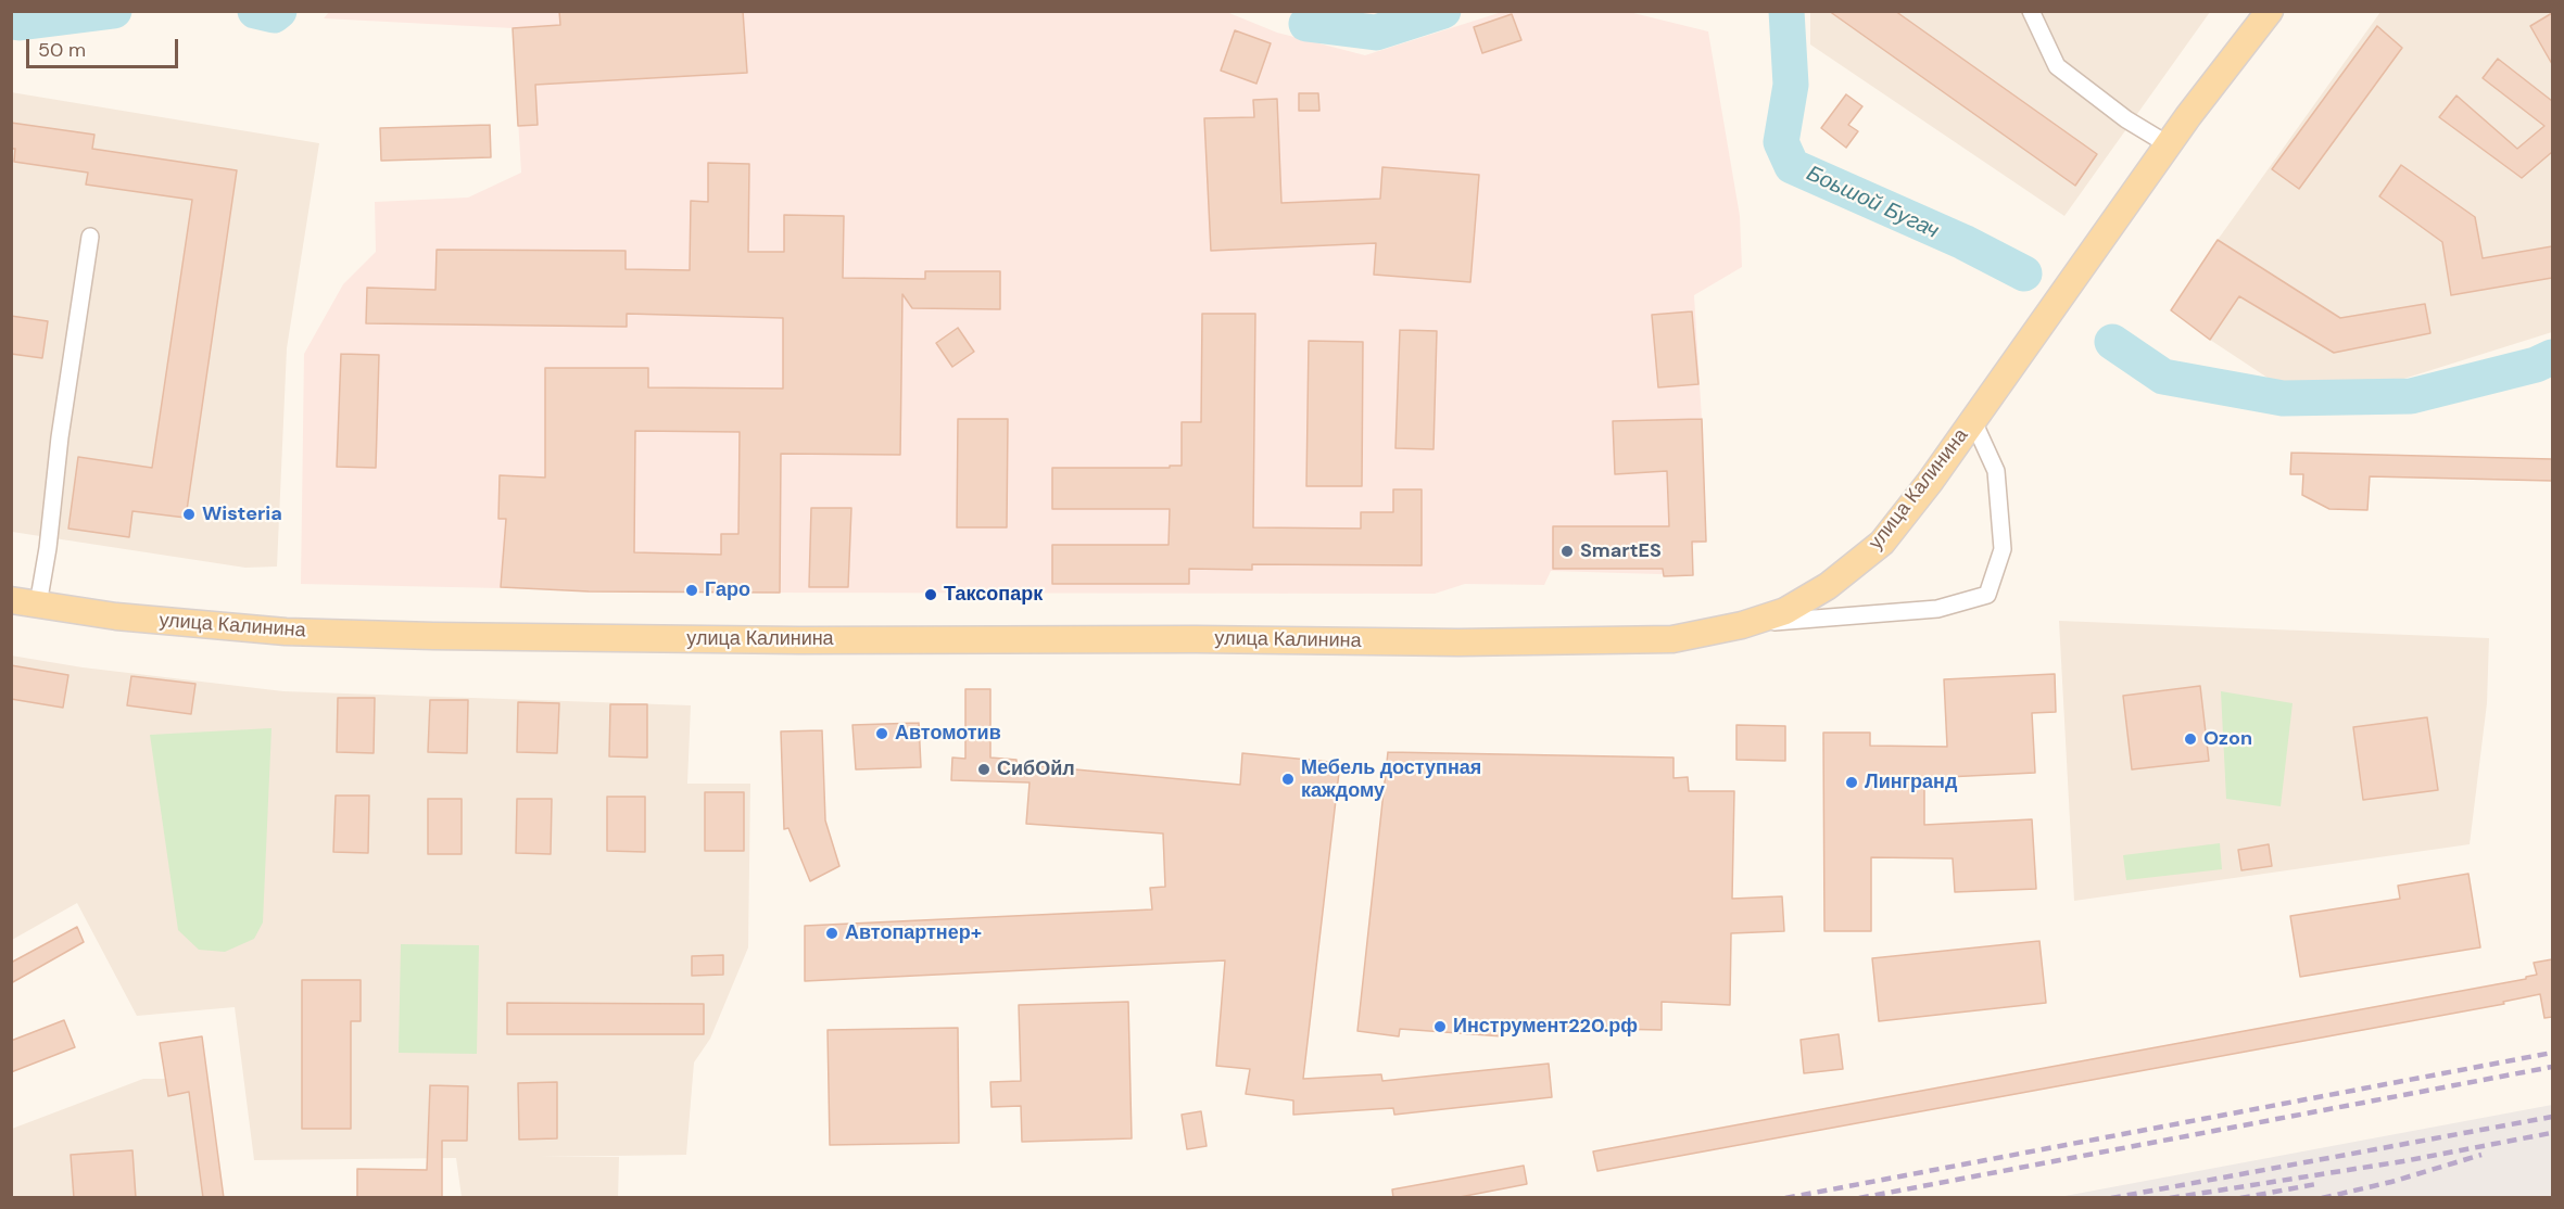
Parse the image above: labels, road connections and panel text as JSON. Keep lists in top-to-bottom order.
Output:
{
  "streets": {
    "main road": ["улица Калинина"]
  },
  "water": ["Боьшой Бугач"],
  "places": [
    "Wisteria",
    "SmartES",
    "Гаро",
    "Таксопарк",
    "Автомотив",
    "Ozon",
    "СибОйл",
    "Мебель доступная каждому",
    "Лингранд",
    "Автопартнер+",
    "Инструмент220.рф"
  ],
  "scale_bar": "50 m"
}
